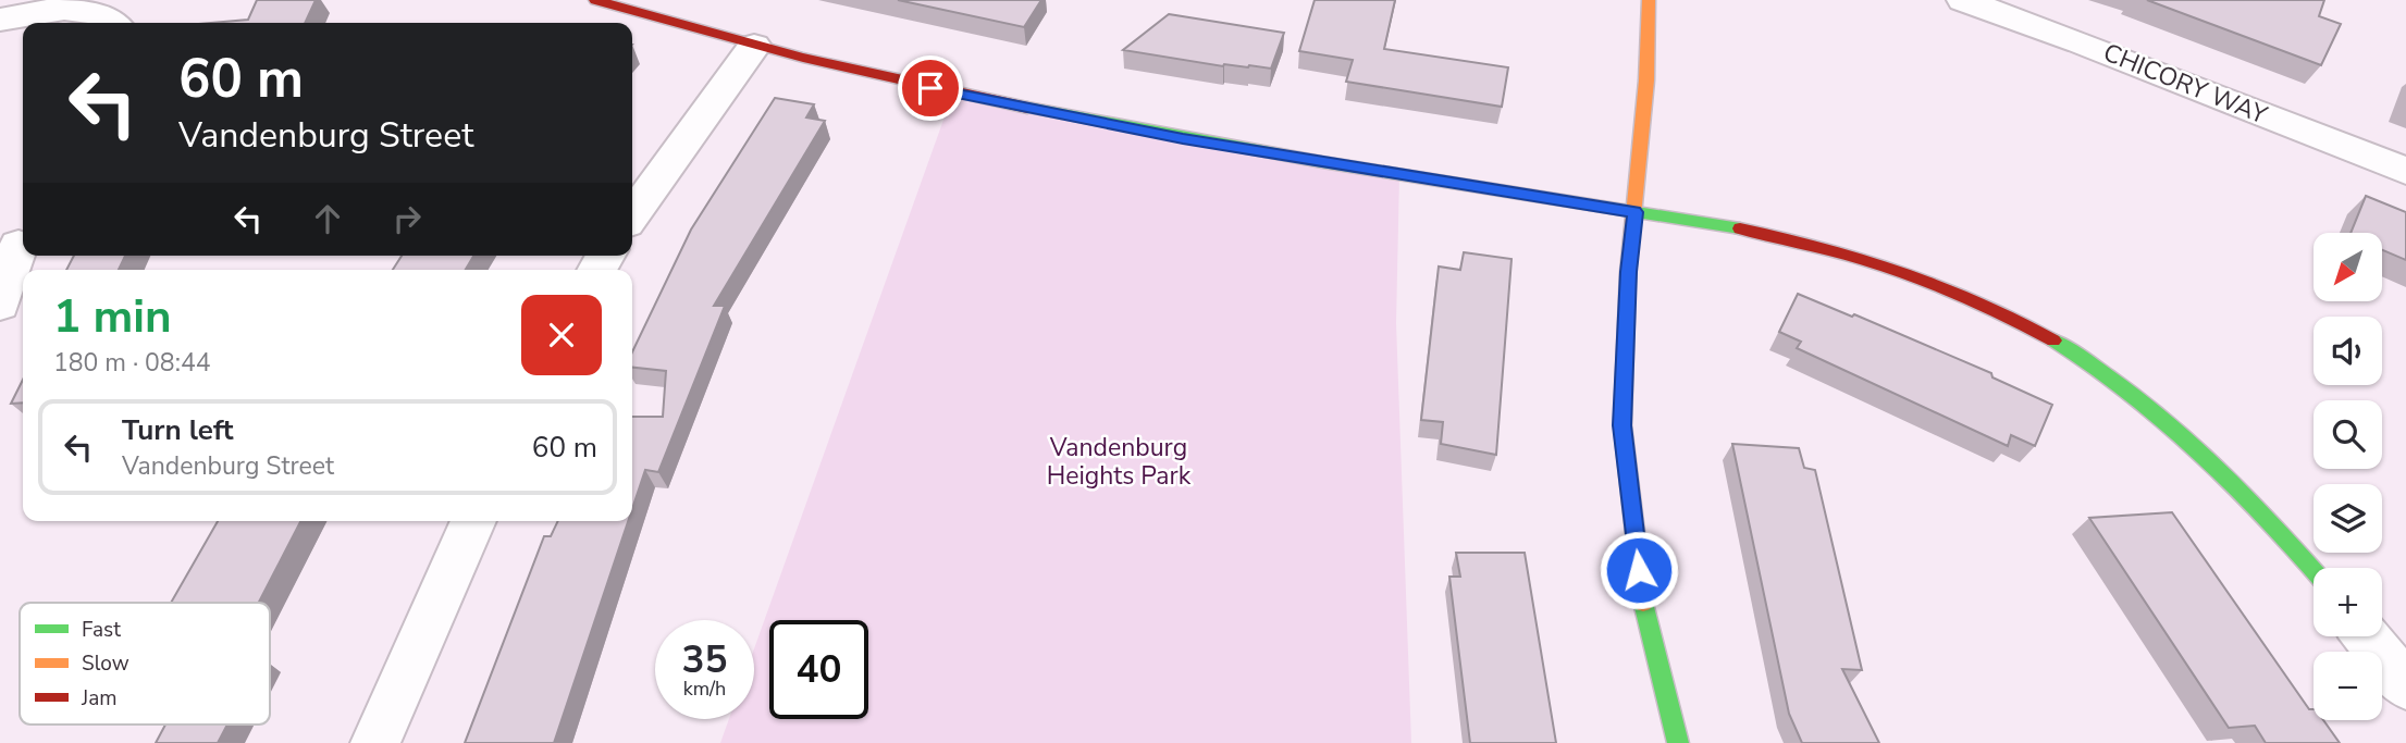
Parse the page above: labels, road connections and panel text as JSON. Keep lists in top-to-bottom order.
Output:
{
  "streets": {
    "street": ["CHICORY WAY"]
  },
  "parks": ["Vandenburg Heights Park"],
  "legend": ["Fast", "Slow", "Jam"],
  "north": "bottom left",
  "page": {
    "turn": ["60 m", "Vandenburg Street"],
    "map_buttons": ["+", "−"],
    "heading": ["1 min", "180 m · 08:44"],
    "list": [
      {
        "name": "Turn left",
        "note": "Vandenburg Street",
        "value": "60 m"
      }
    ],
    "speed": "35 km/h",
    "limit": "40"
  }
}
